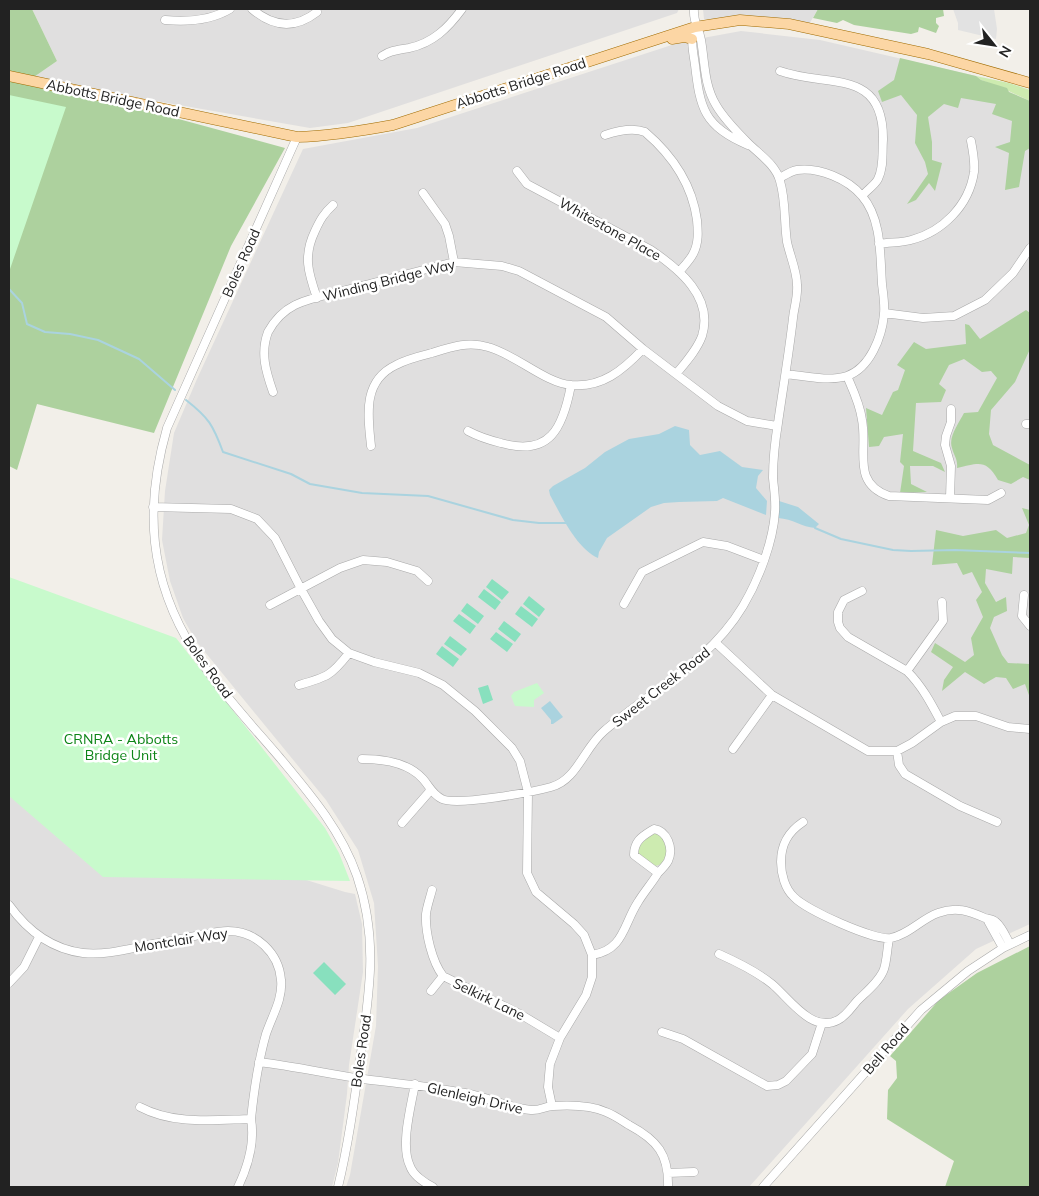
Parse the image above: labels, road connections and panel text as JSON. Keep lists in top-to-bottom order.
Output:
{
  "streets": {
    "main road": ["Abbotts Bridge Road"],
    "street": [
      "Whitestone Place",
      "Boles Road",
      "Winding Bridge Way",
      "Sweet Creek Road",
      "Montclair Way",
      "Selkirk Lane",
      "Bell Road",
      "Glenleigh Drive"
    ]
  },
  "crossings": [
    ["Abbotts Bridge Road", "Boles Road"],
    ["Whitestone Place", "Winding Bridge Way"],
    ["Boles Road", "Glenleigh Drive"],
    ["Winding Bridge Way", "Sweet Creek Road"],
    ["Montclair Way", "Glenleigh Drive"]
  ],
  "parks": ["CRNRA - Abbotts Bridge Unit"],
  "north": "bottom right"
}
